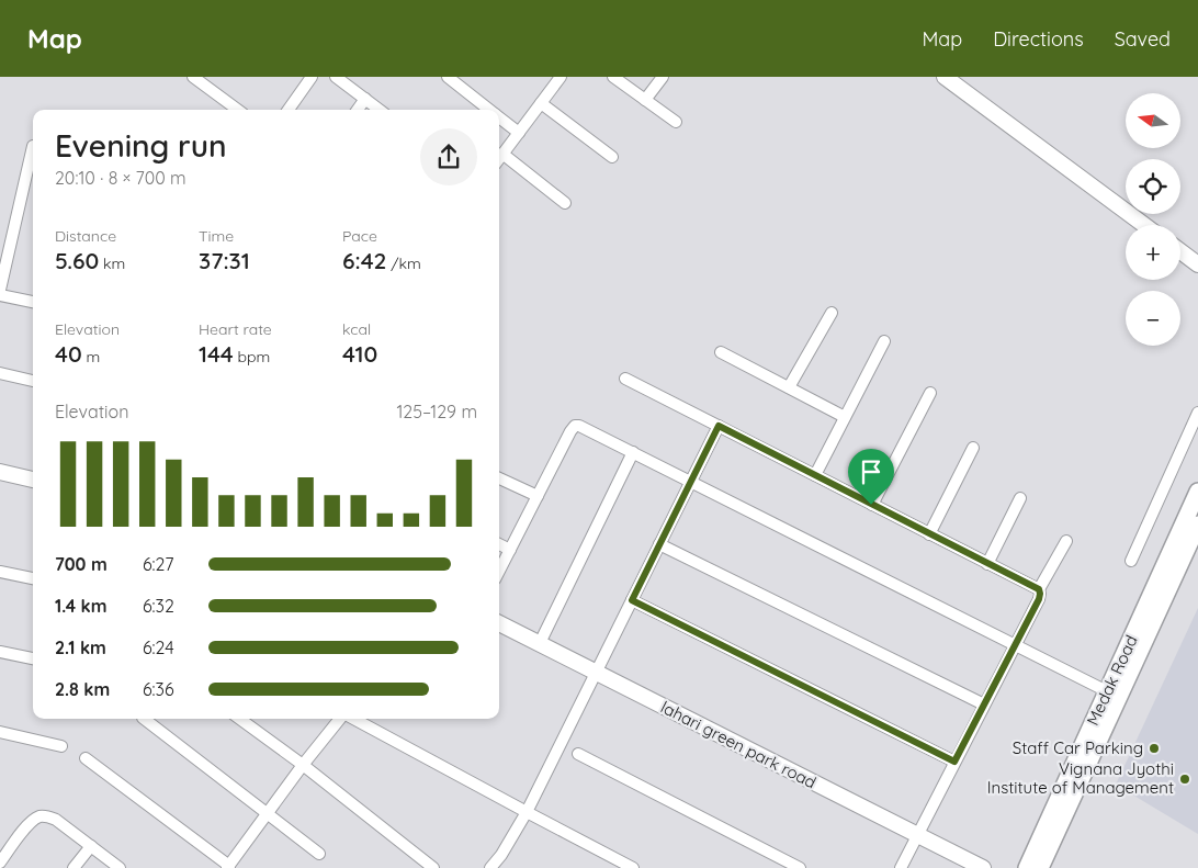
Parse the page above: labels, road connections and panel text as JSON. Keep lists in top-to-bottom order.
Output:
{
  "streets": {
    "main road": ["Medak Road"],
    "street": ["lahari green park road"]
  },
  "places": ["Staff Car Parking", "Vignana Jyothi Institute of Management"],
  "north": "left",
  "page": {
    "header": "Map",
    "nav": ["Map", "Directions", "Saved"],
    "map_buttons": ["+", "−"],
    "heading": ["Evening run", "20:10 · 8 × 700 m"],
    "stats": [
      ["Distance", "5.60 km"],
      ["Time", "37:31"],
      ["Pace", "6:42 /km"],
      ["Elevation", "40 m"],
      ["Heart rate", "144 bpm"],
      ["kcal", "410"]
    ],
    "chart": ["Elevation", "125–129 m"],
    "list": [
      {
        "name": "700 m",
        "note": "6:27"
      },
      {
        "name": "1.4 km",
        "note": "6:32"
      },
      {
        "name": "2.1 km",
        "note": "6:24"
      },
      {
        "name": "2.8 km",
        "note": "6:36"
      }
    ]
  }
}
